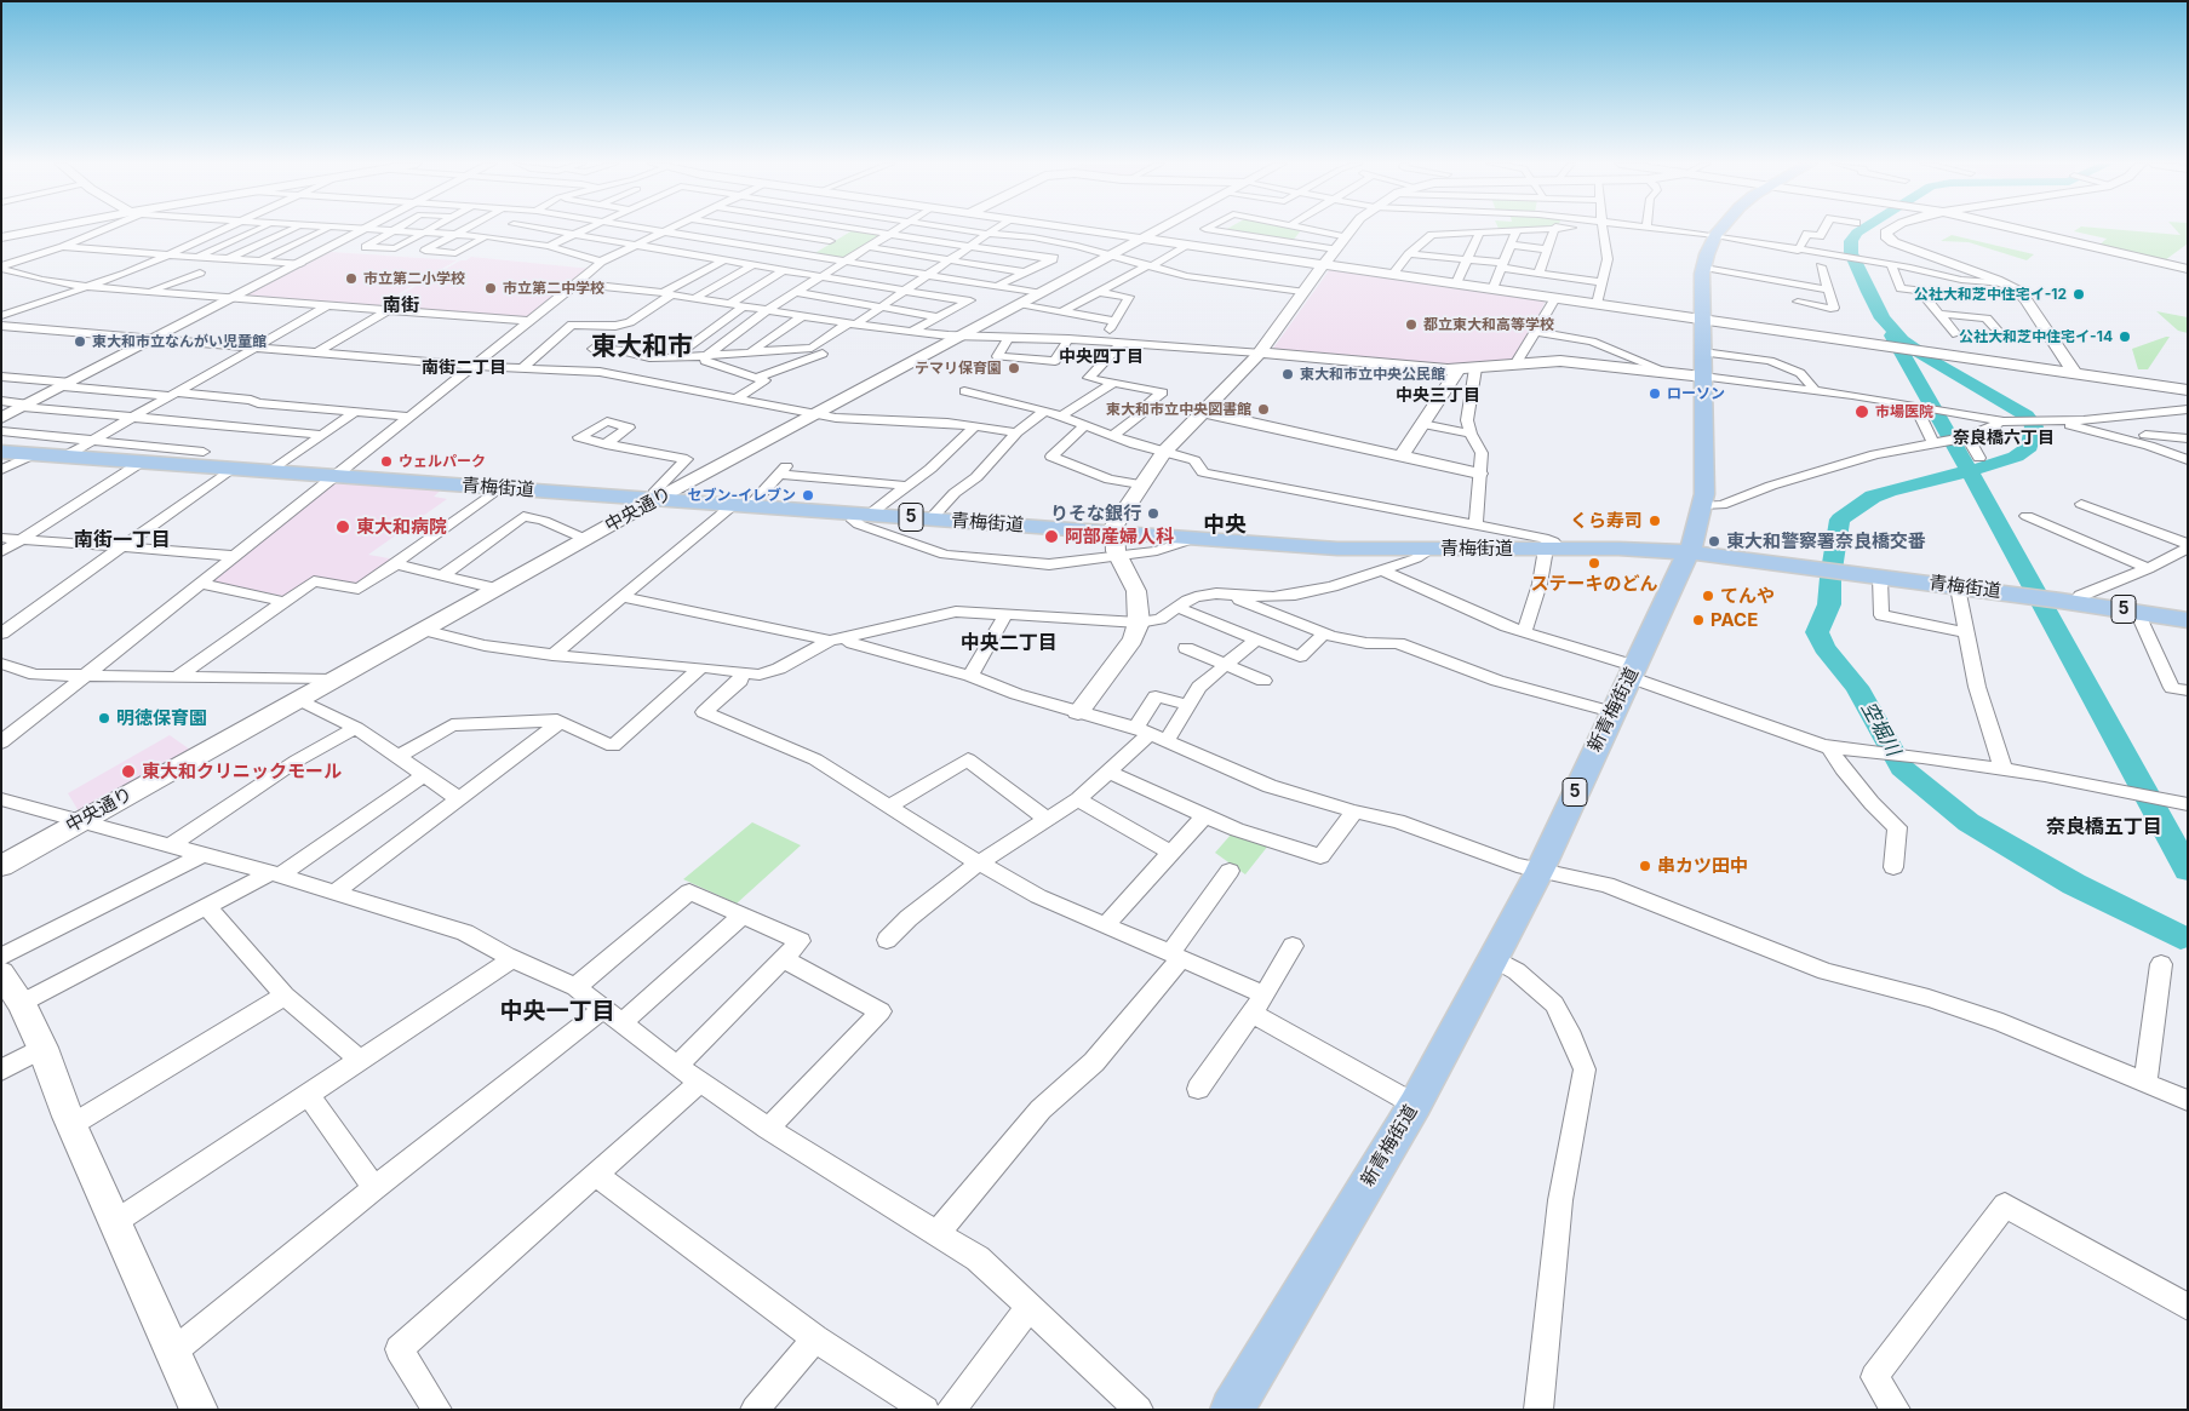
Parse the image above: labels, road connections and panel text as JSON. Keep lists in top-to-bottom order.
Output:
{
  "streets": {
    "main road": ["青梅街道", "5", "新青梅街道"],
    "street": ["中央通り"]
  },
  "crossings": [
    ["青梅街道", "中央通り"],
    ["青梅街道", "新青梅街道"]
  ],
  "districts": [
    "南街",
    "東大和市",
    "中央四丁目",
    "南街二丁目",
    "中央三丁目",
    "奈良橋六丁目",
    "中央",
    "南街一丁目",
    "中央二丁目",
    "奈良橋五丁目",
    "中央一丁目"
  ],
  "water": ["空堀川"],
  "places": [
    "市立第二小学校",
    "市立第二中学校",
    "公社大和芝中住宅イ-12",
    "都立東大和高等学校",
    "公社大和芝中住宅イ-14",
    "東大和市立なんがい児童館",
    "テマリ保育園",
    "東大和市立中央公民館",
    "ローソン",
    "東大和市立中央図書館",
    "市場医院",
    "ウェルパーク",
    "セブン-イレブン",
    "りそな銀行",
    "くら寿司",
    "東大和病院",
    "阿部産婦人科",
    "東大和警察署奈良橋交番",
    "ステーキのどん",
    "てんや",
    "PACE",
    "明徳保育園",
    "東大和クリニックモール",
    "串カツ田中"
  ]
}
